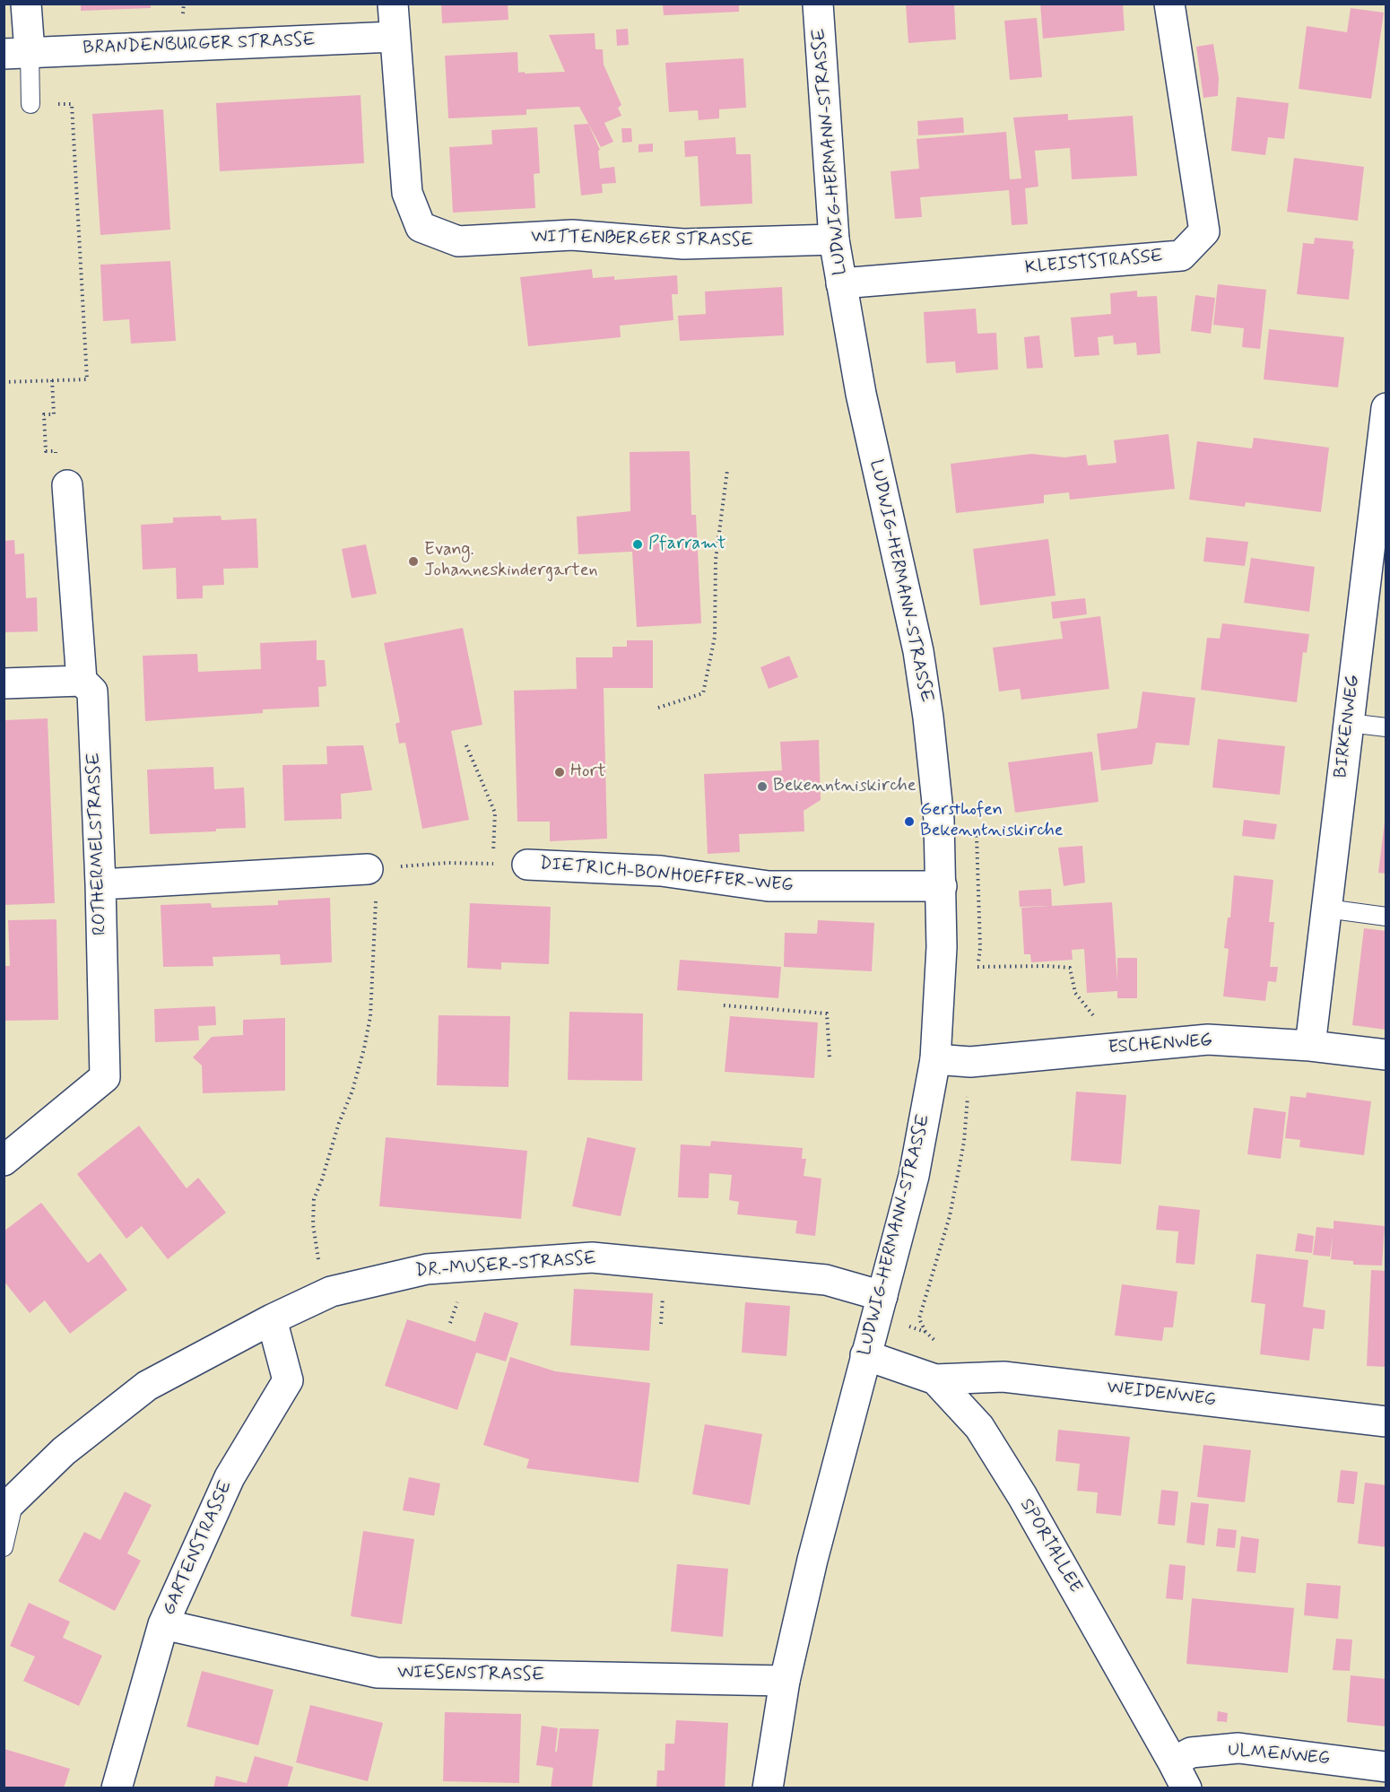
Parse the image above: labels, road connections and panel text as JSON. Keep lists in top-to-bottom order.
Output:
{
  "streets": {
    "street": [
      "BRANDENBURGER STRASSE",
      "LUDWIG-HERMANN-STRASSE",
      "WITTENBERGER STRASSE",
      "KLEISTSTRASSE",
      "BIRKENWEG",
      "ROTHERMELSTRASSE",
      "DIETRICH-BONHOEFFER-WEG",
      "ESCHENWEG",
      "DR.-MUSER-STRASSE",
      "WEIDENWEG",
      "SPORTALLEE",
      "GARTENSTRASSE",
      "WIESENSTRASSE",
      "ULMENWEG"
    ]
  },
  "crossings": [
    ["BRANDENBURGER STRASSE", "WITTENBERGER STRASSE"],
    ["LUDWIG-HERMANN-STRASSE", "WITTENBERGER STRASSE"],
    ["LUDWIG-HERMANN-STRASSE", "KLEISTSTRASSE"],
    ["LUDWIG-HERMANN-STRASSE", "DIETRICH-BONHOEFFER-WEG"],
    ["LUDWIG-HERMANN-STRASSE", "ESCHENWEG"],
    ["LUDWIG-HERMANN-STRASSE", "DR.-MUSER-STRASSE"],
    ["LUDWIG-HERMANN-STRASSE", "SPORTALLEE"],
    ["LUDWIG-HERMANN-STRASSE", "WIESENSTRASSE"],
    ["BIRKENWEG", "ESCHENWEG"],
    ["DR.-MUSER-STRASSE", "GARTENSTRASSE"],
    ["WEIDENWEG", "SPORTALLEE"],
    ["SPORTALLEE", "ULMENWEG"],
    ["GARTENSTRASSE", "WIESENSTRASSE"]
  ],
  "places": [
    "Pfarramt",
    "Evang. Johanneskindergarten",
    "Hort",
    "Bekenntniskirche",
    "Gersthofen Bekenntniskirche"
  ]
}
